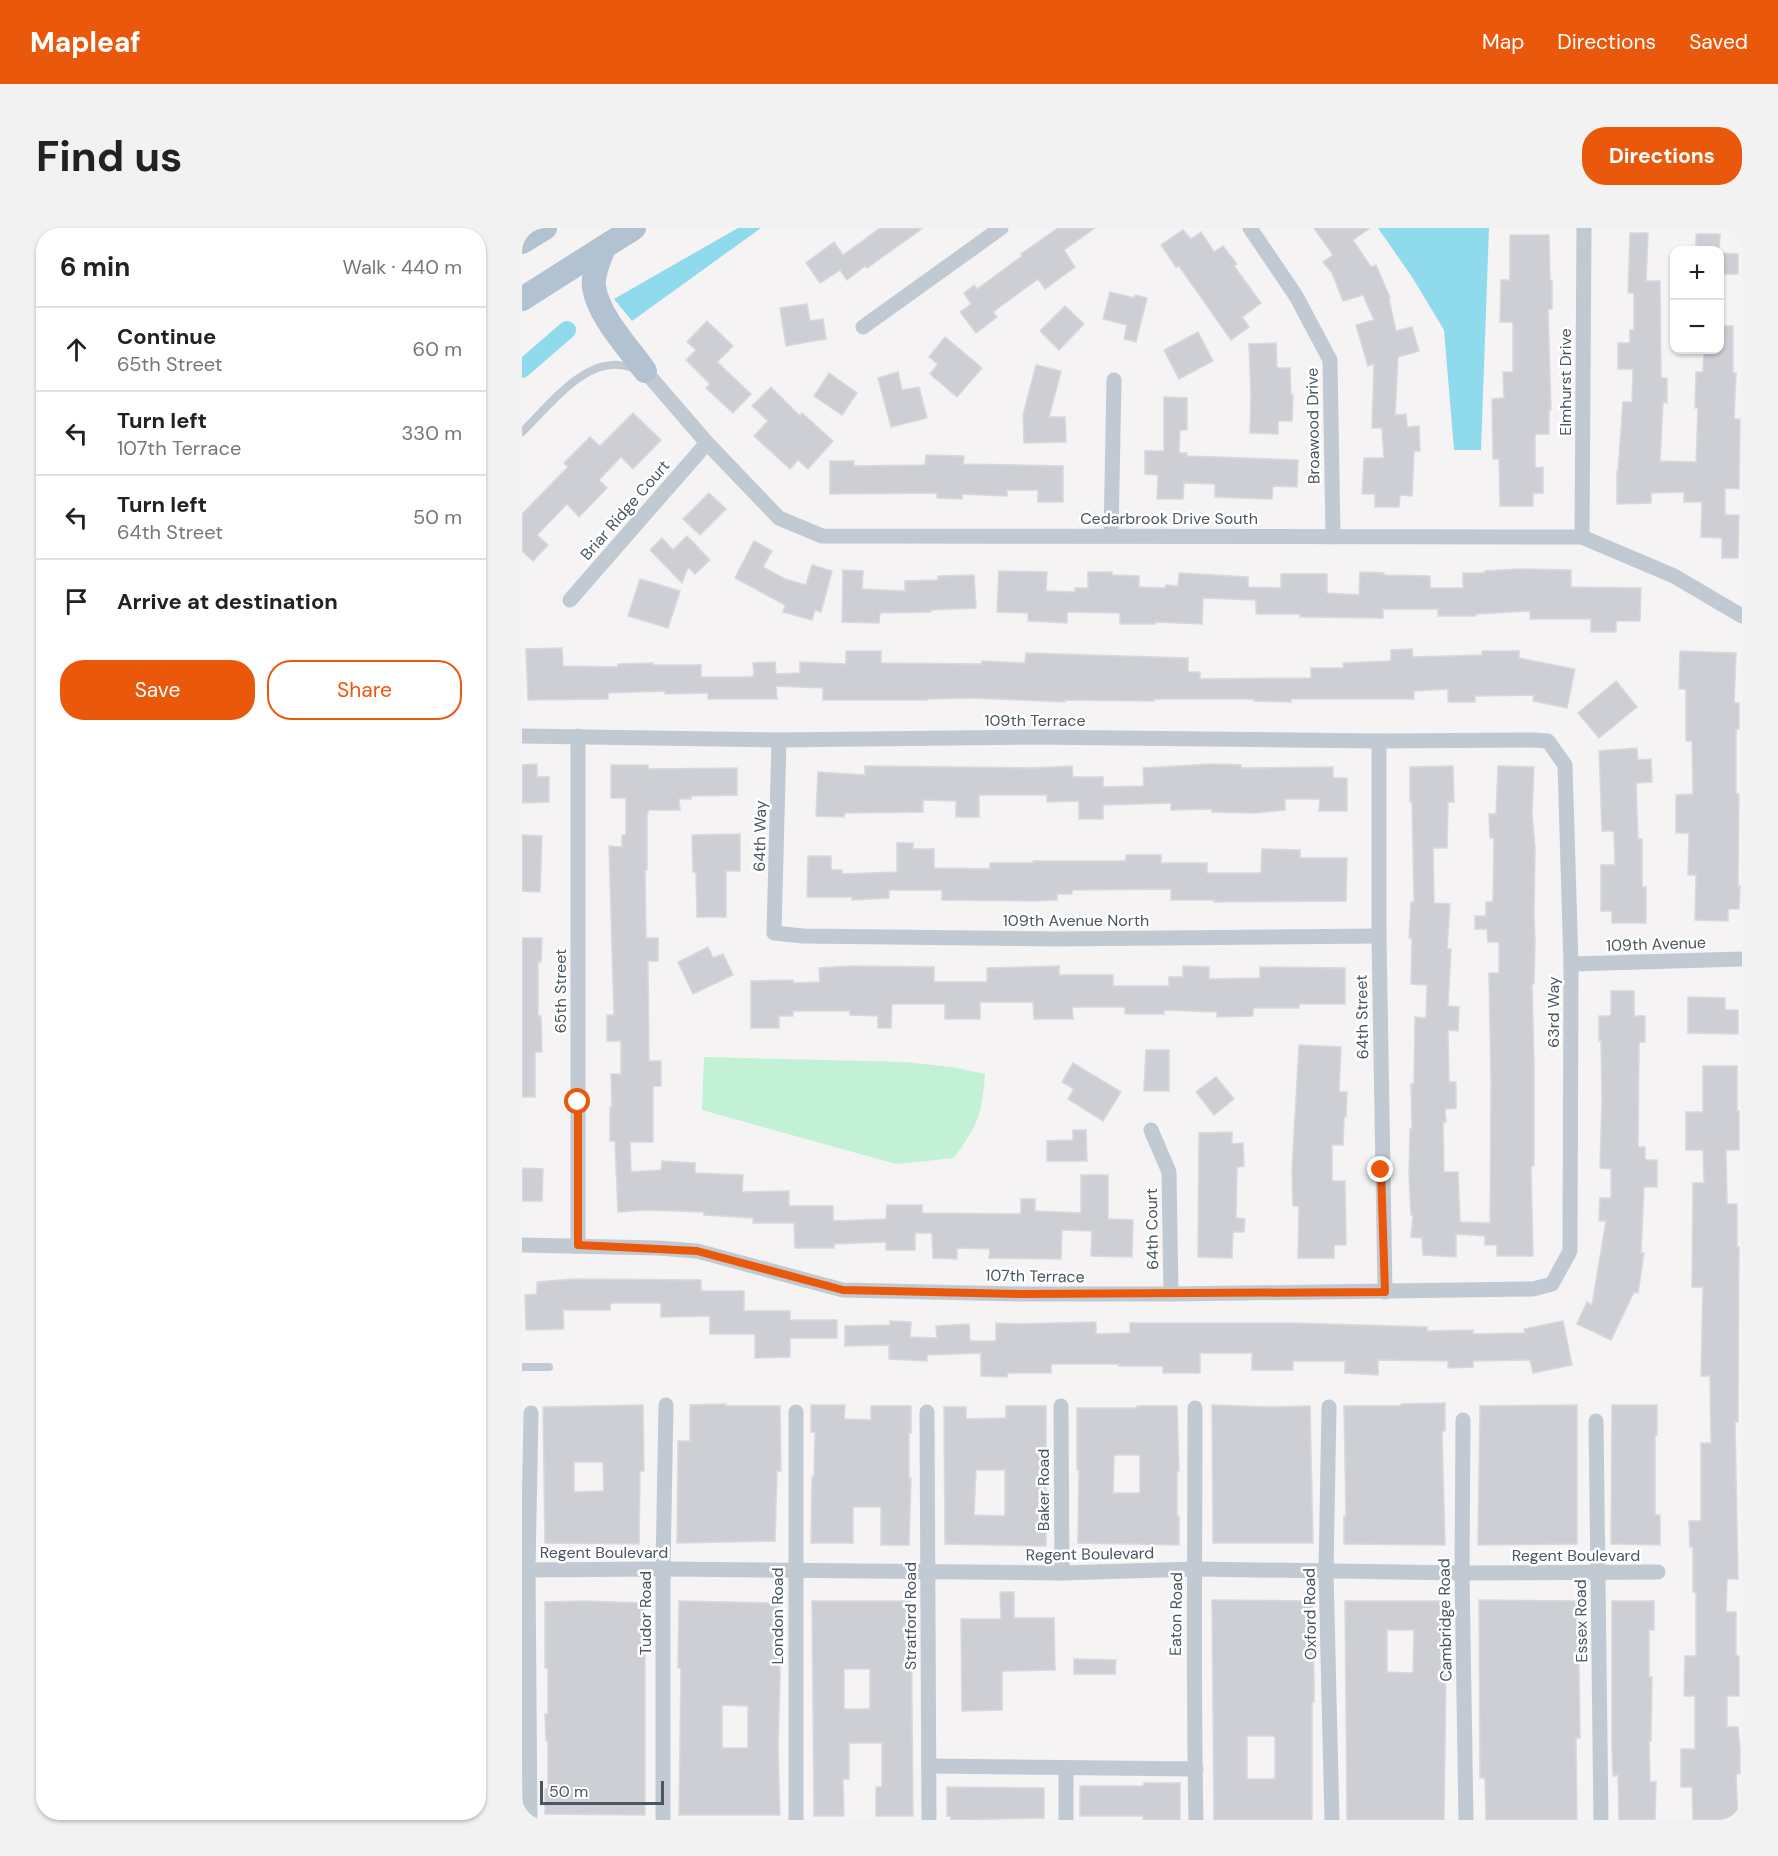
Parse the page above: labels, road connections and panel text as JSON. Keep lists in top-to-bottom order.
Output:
{
  "streets": {
    "street": [
      "Elmhurst Drive",
      "Broawood Drive",
      "Briar Ridge Court",
      "Cedarbrook Drive South",
      "109th Terrace",
      "64th Way",
      "109th Avenue North",
      "109th Avenue",
      "65th Street",
      "63rd Way",
      "64th Street",
      "64th Court",
      "107th Terrace",
      "Baker Road",
      "Regent Boulevard",
      "Tudor Road",
      "Eaton Road",
      "Oxford Road",
      "London Road",
      "Stratford Road",
      "Cambridge Road",
      "Essex Road"
    ]
  },
  "crossings": [
    ["Elmhurst Drive", "Cedarbrook Drive South"],
    ["Broawood Drive", "Cedarbrook Drive South"],
    ["Briar Ridge Court", "Cedarbrook Drive South"],
    ["109th Terrace", "64th Way"],
    ["109th Terrace", "65th Street"],
    ["109th Terrace", "63rd Way"],
    ["109th Terrace", "64th Street"],
    ["64th Way", "109th Avenue North"],
    ["109th Avenue North", "64th Street"],
    ["109th Avenue", "63rd Way"],
    ["65th Street", "107th Terrace"],
    ["63rd Way", "107th Terrace"],
    ["64th Street", "107th Terrace"],
    ["64th Court", "107th Terrace"],
    ["Baker Road", "Regent Boulevard"],
    ["Regent Boulevard", "Tudor Road"],
    ["Regent Boulevard", "Eaton Road"],
    ["Regent Boulevard", "Oxford Road"],
    ["Regent Boulevard", "London Road"],
    ["Regent Boulevard", "Stratford Road"],
    ["Regent Boulevard", "Cambridge Road"],
    ["Regent Boulevard", "Essex Road"]
  ],
  "scale_bar": "50 m",
  "page": {
    "header": "Mapleaf",
    "nav": ["Map", "Directions", "Saved"],
    "buttons": [
      "Directions",
      ["Save", "Share"]
    ],
    "title": "Find us",
    "heading": ["6 min", "Walk · 440 m"],
    "map_buttons": ["+", "−"],
    "list": [
      ["Continue", "65th Street", "60 m"],
      ["Turn left", "107th Terrace", "330 m"],
      ["Turn left", "64th Street", "50 m"],
      "Arrive at destination"
    ],
    "scale": "50 m"
  }
}
